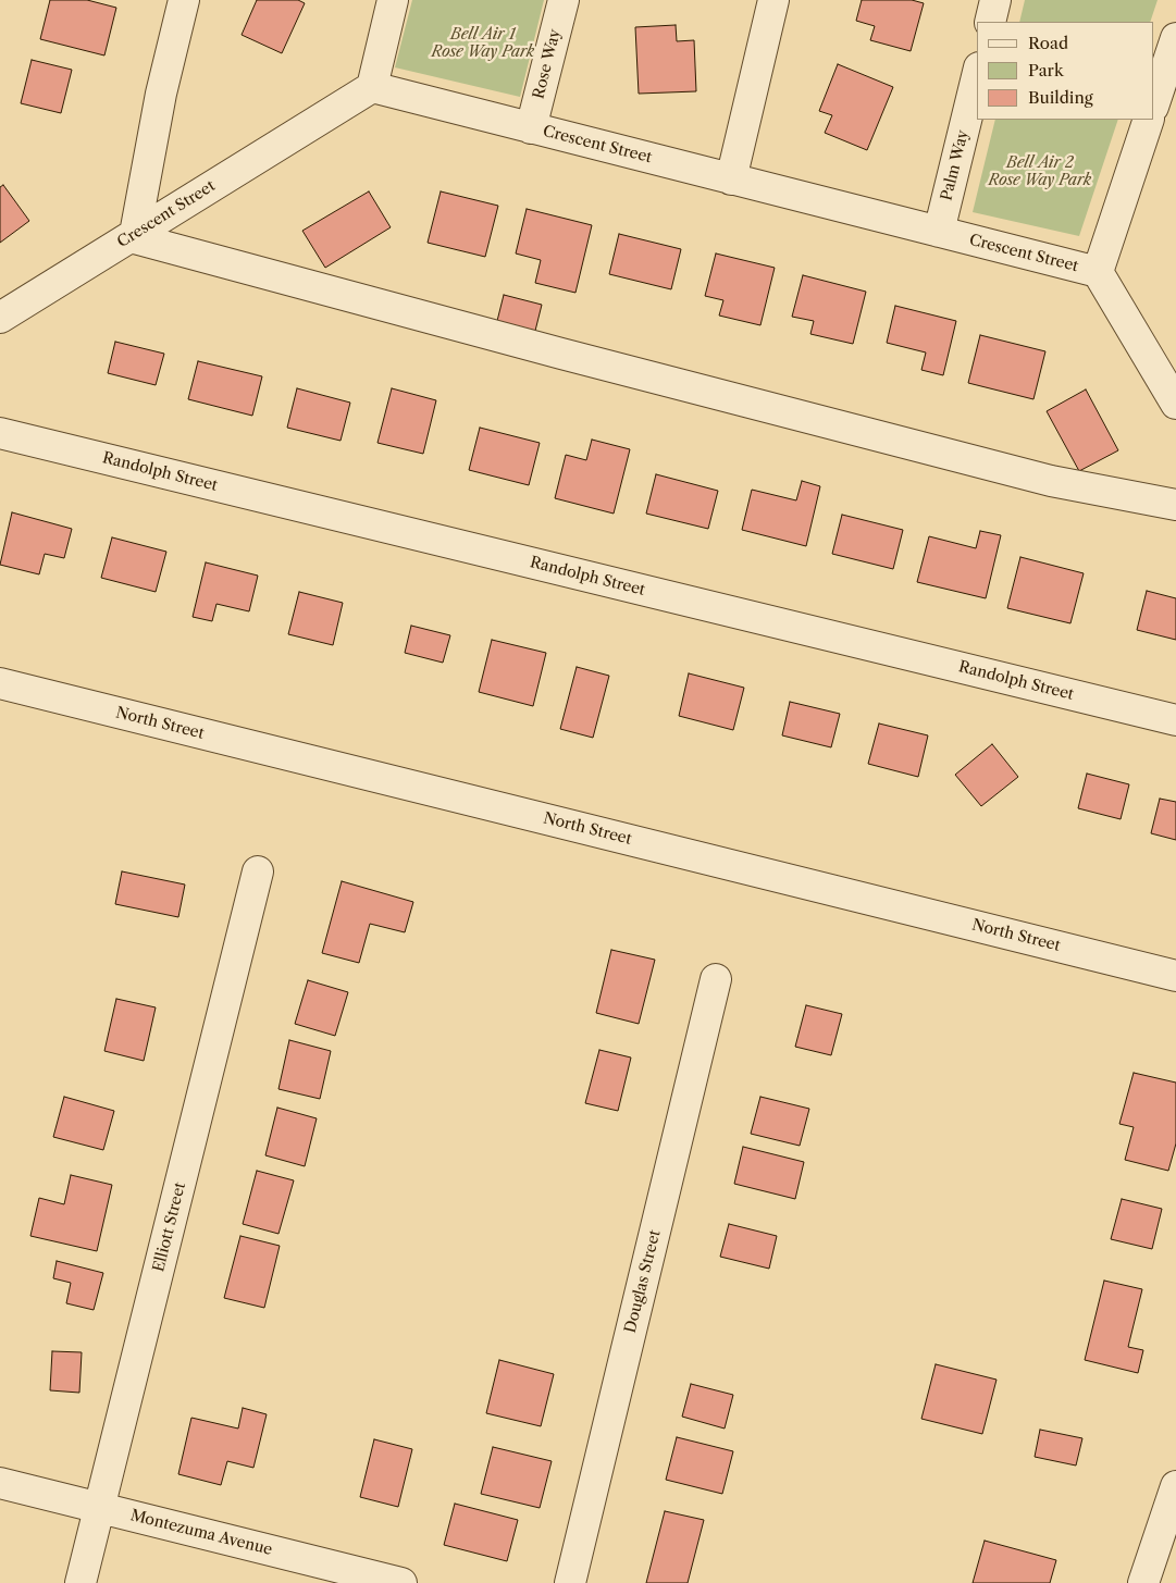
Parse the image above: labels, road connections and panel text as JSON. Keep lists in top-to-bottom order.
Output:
{
  "streets": {
    "street": [
      "Rose Way",
      "Crescent Street",
      "Palm Way",
      "Randolph Street",
      "North Street",
      "Elliott Street",
      "Douglas Street",
      "Montezuma Avenue"
    ]
  },
  "crossings": [
    ["Rose Way", "Crescent Street"],
    ["Crescent Street", "Palm Way"],
    ["Elliott Street", "Montezuma Avenue"]
  ],
  "parks": ["Bell Air 1 Rose Way Park", "Bell Air 2 Rose Way Park"],
  "legend": ["Road", "Park", "Building"]
}
